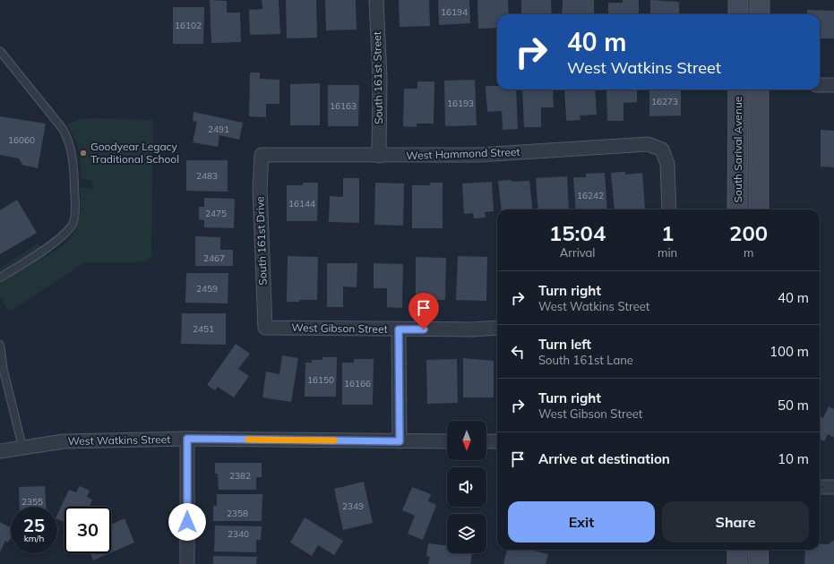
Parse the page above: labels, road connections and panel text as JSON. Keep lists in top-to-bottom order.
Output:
{
  "streets": {
    "main road": ["South Sarival Avenue"],
    "street": [
      "South 161st Street",
      "West Hammond Street",
      "South 161st Drive",
      "West Gibson Street",
      "West Watkins Street"
    ]
  },
  "crossings": [
    ["South 161st Street", "West Hammond Street"],
    ["West Hammond Street", "South 161st Drive"],
    ["South 161st Drive", "West Gibson Street"]
  ],
  "places": ["Goodyear Legacy Traditional School"],
  "house_numbers": [
    "16194",
    "16102",
    "16273",
    "16193",
    "16163",
    "2491",
    "16060",
    "2483",
    "16242",
    "16144",
    "2475",
    "2467",
    "2459",
    "2451",
    "16150",
    "16166",
    "2382",
    "2355",
    "2349",
    "2358",
    "2340"
  ],
  "north": "bottom",
  "page": {
    "turn": ["40 m", "West Watkins Street"],
    "eta": [
      "15:04",
      "Arrival",
      "1",
      "min",
      "200",
      "m"
    ],
    "list": [
      {
        "name": "Turn right",
        "note": "West Watkins Street",
        "value": "40 m"
      },
      {
        "name": "Turn left",
        "note": "South 161st Lane",
        "value": "100 m"
      },
      {
        "name": "Turn right",
        "note": "West Gibson Street",
        "value": "50 m"
      },
      {
        "name": "Arrive at destination",
        "value": "10 m"
      }
    ],
    "buttons": ["Exit", "Share"],
    "speed": "25 km/h",
    "limit": "30"
  }
}
